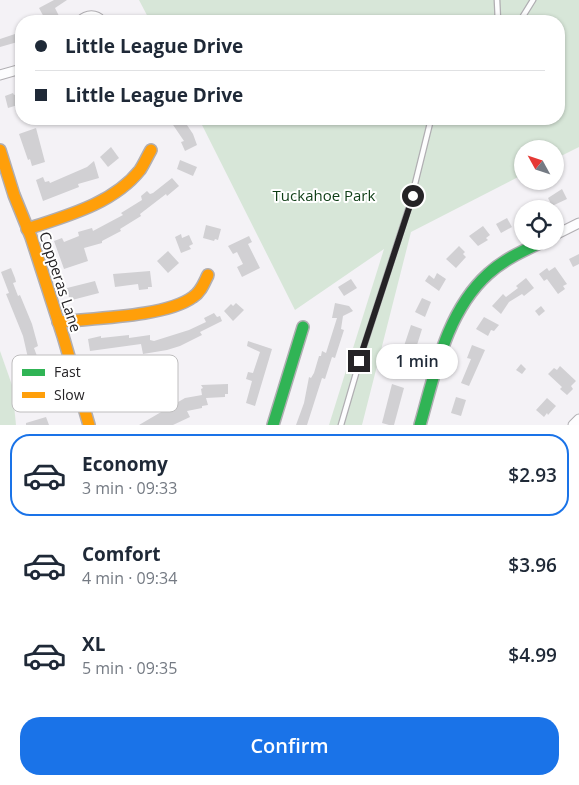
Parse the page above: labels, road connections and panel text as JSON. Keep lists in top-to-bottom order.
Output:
{
  "streets": {
    "street": ["Copperas Lane"]
  },
  "parks": ["Tuckahoe Park"],
  "legend": ["Fast", "Slow"],
  "north": "top left",
  "page": {
    "banner": ["Little League Drive", "Little League Drive"],
    "bubble": "1 min",
    "list": [
      {
        "name": "Economy",
        "note": "3 min · 09:33",
        "value": "$2.93"
      },
      {
        "name": "Comfort",
        "note": "4 min · 09:34",
        "value": "$3.96"
      },
      {
        "name": "XL",
        "note": "5 min · 09:35",
        "value": "$4.99"
      }
    ],
    "buttons": "Confirm"
  }
}
